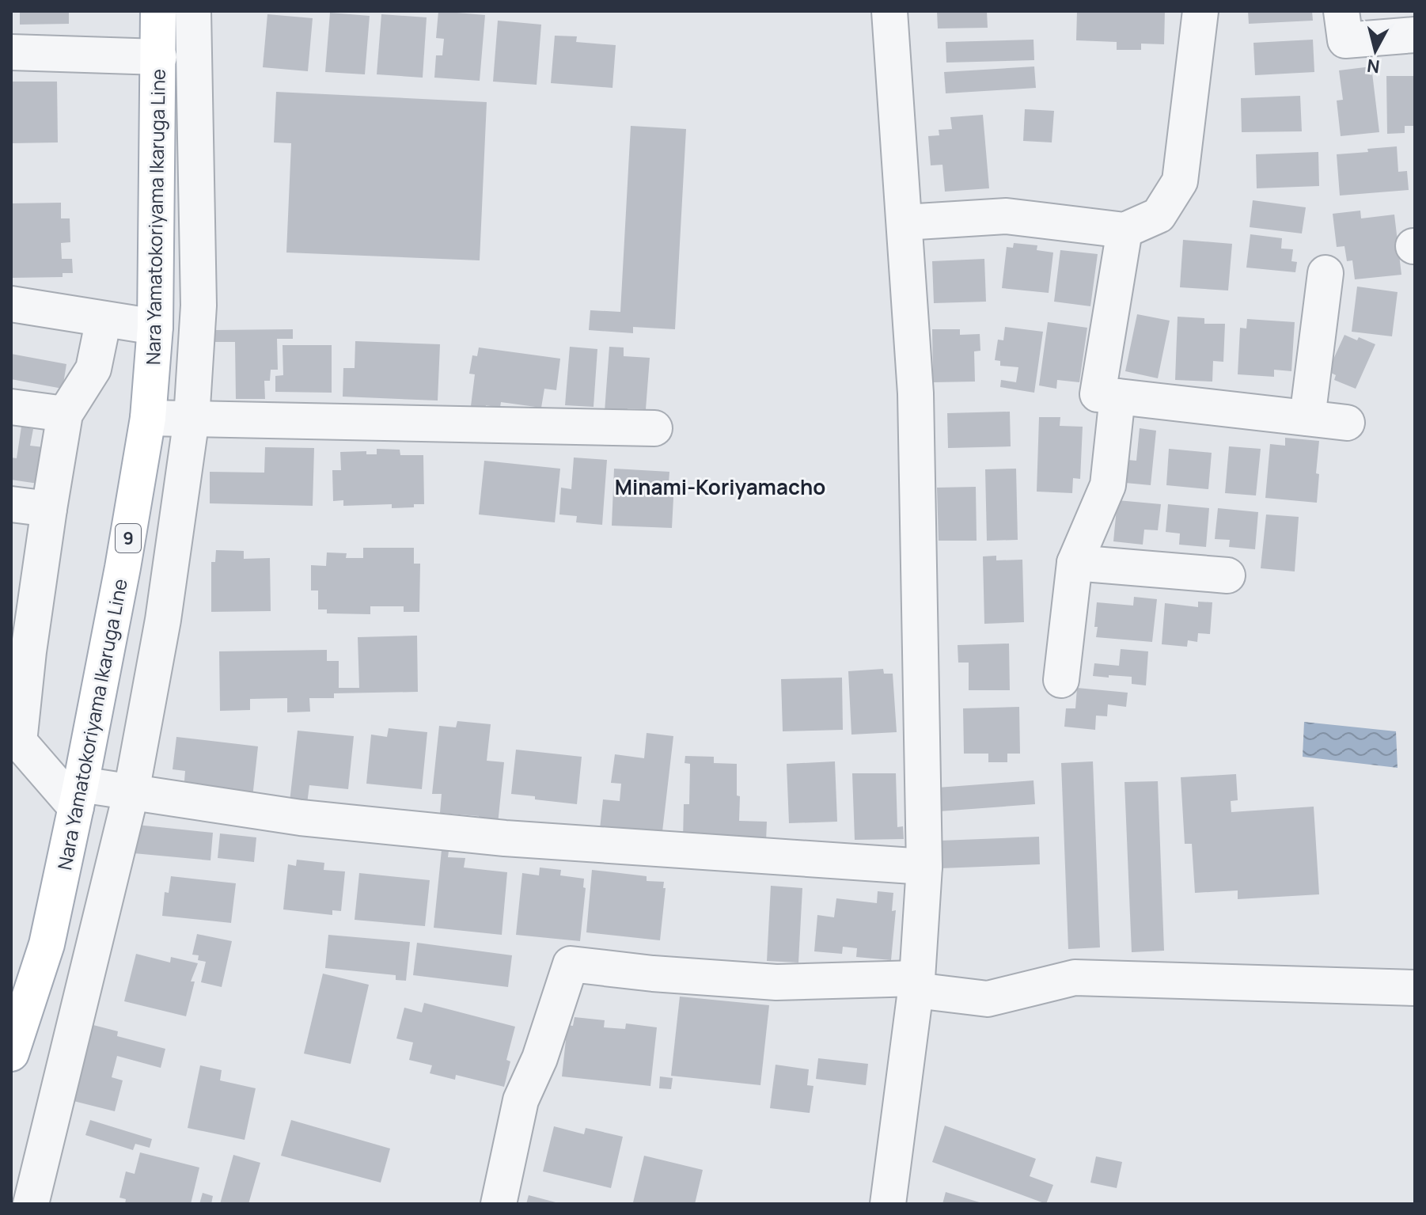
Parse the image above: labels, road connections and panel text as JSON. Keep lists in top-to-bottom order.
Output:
{
  "streets": {
    "main road": ["Nara Yamatokoriyama Ikaruga Line", "9"]
  },
  "districts": ["Minami-Koriyamacho"],
  "north": "bottom"
}
